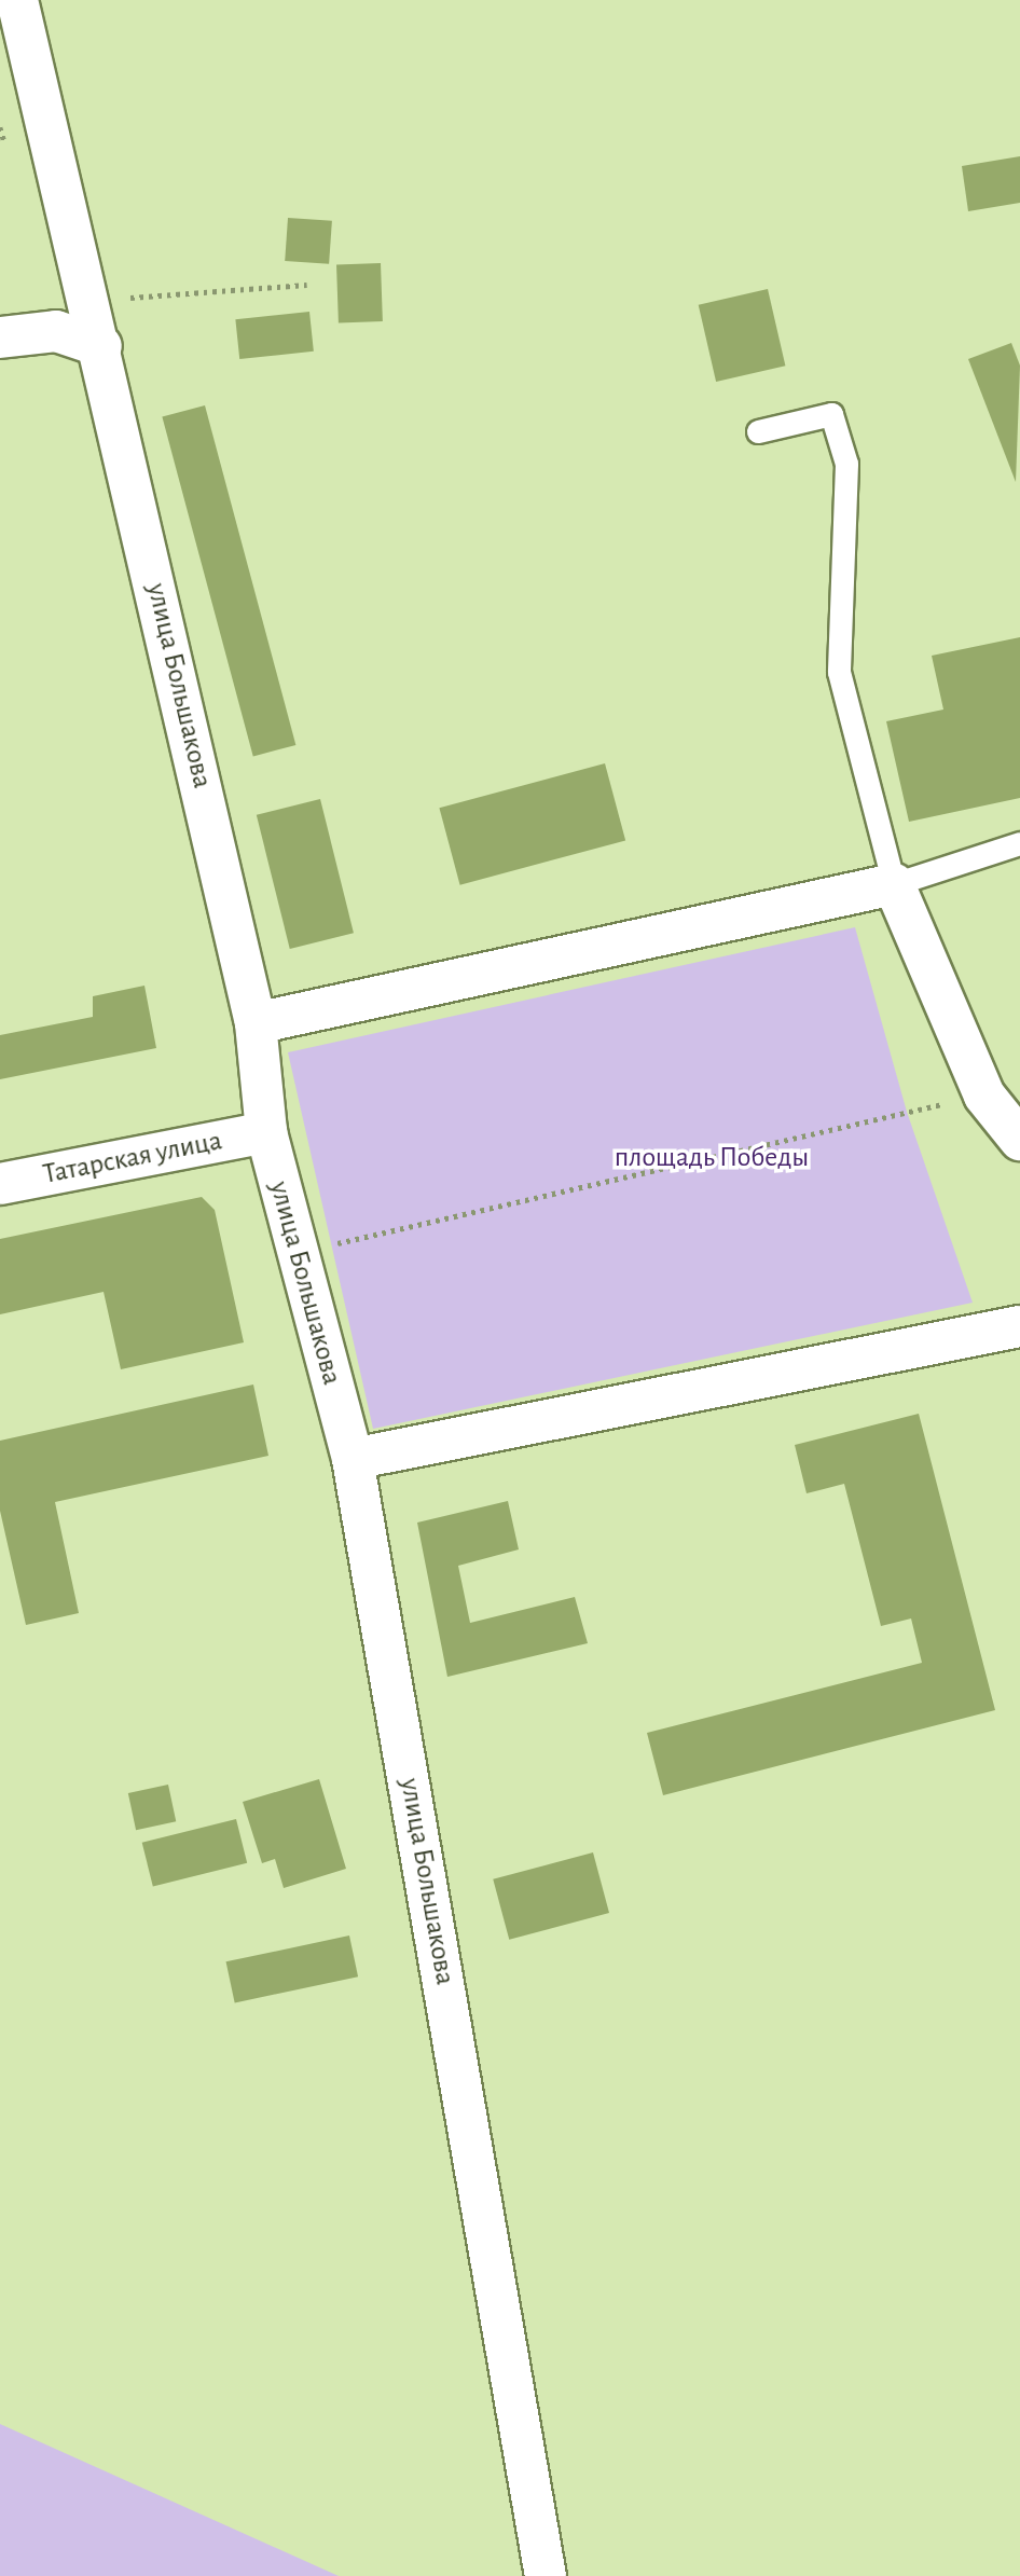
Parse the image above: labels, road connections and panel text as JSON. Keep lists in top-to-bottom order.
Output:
{
  "streets": {
    "street": ["улица Большакова", "Татарская улица"]
  },
  "crossings": [
    ["улица Большакова", "Татарская улица"]
  ],
  "parks": ["площадь Победы"]
}
